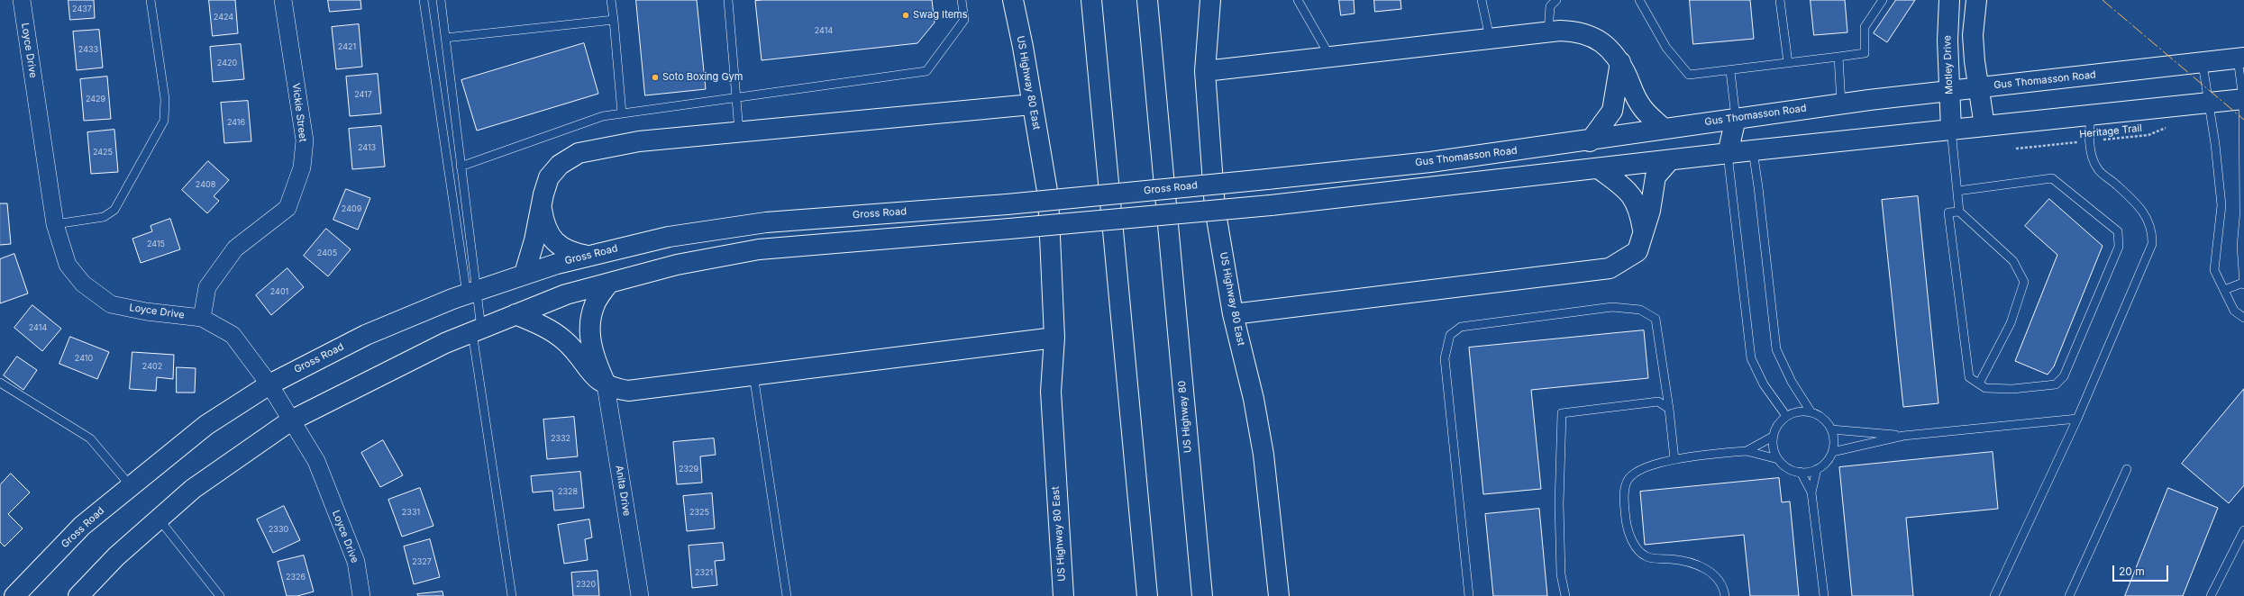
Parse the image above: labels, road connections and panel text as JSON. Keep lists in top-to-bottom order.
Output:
{
  "streets": {
    "main road": [
      "Motley Drive",
      "Gus Thomasson Road",
      "US Highway 80 East",
      "Gross Road",
      "US Highway 80"
    ],
    "street": ["Loyce Drive", "Vickie Street", "Anita Drive"],
    "path": ["Heritage Trail"]
  },
  "crossings": [
    ["Loyce Drive", "Vickie Street"],
    ["Loyce Drive", "Gross Road"],
    ["Motley Drive", "Gus Thomasson Road"],
    ["Gus Thomasson Road", "Gross Road"]
  ],
  "places": ["Swag Items", "Soto Boxing Gym"],
  "house_numbers": [
    "2437",
    "2424",
    "2414",
    "2421",
    "2433",
    "2420",
    "2417",
    "2429",
    "2416",
    "2413",
    "2425",
    "2408",
    "2409",
    "2415",
    "2405",
    "2401",
    "2414",
    "2410",
    "2402",
    "2332",
    "2329",
    "2328",
    "2331",
    "2325",
    "2330",
    "2327",
    "2321",
    "2326",
    "2320"
  ],
  "scale_bar": "20 m"
}
